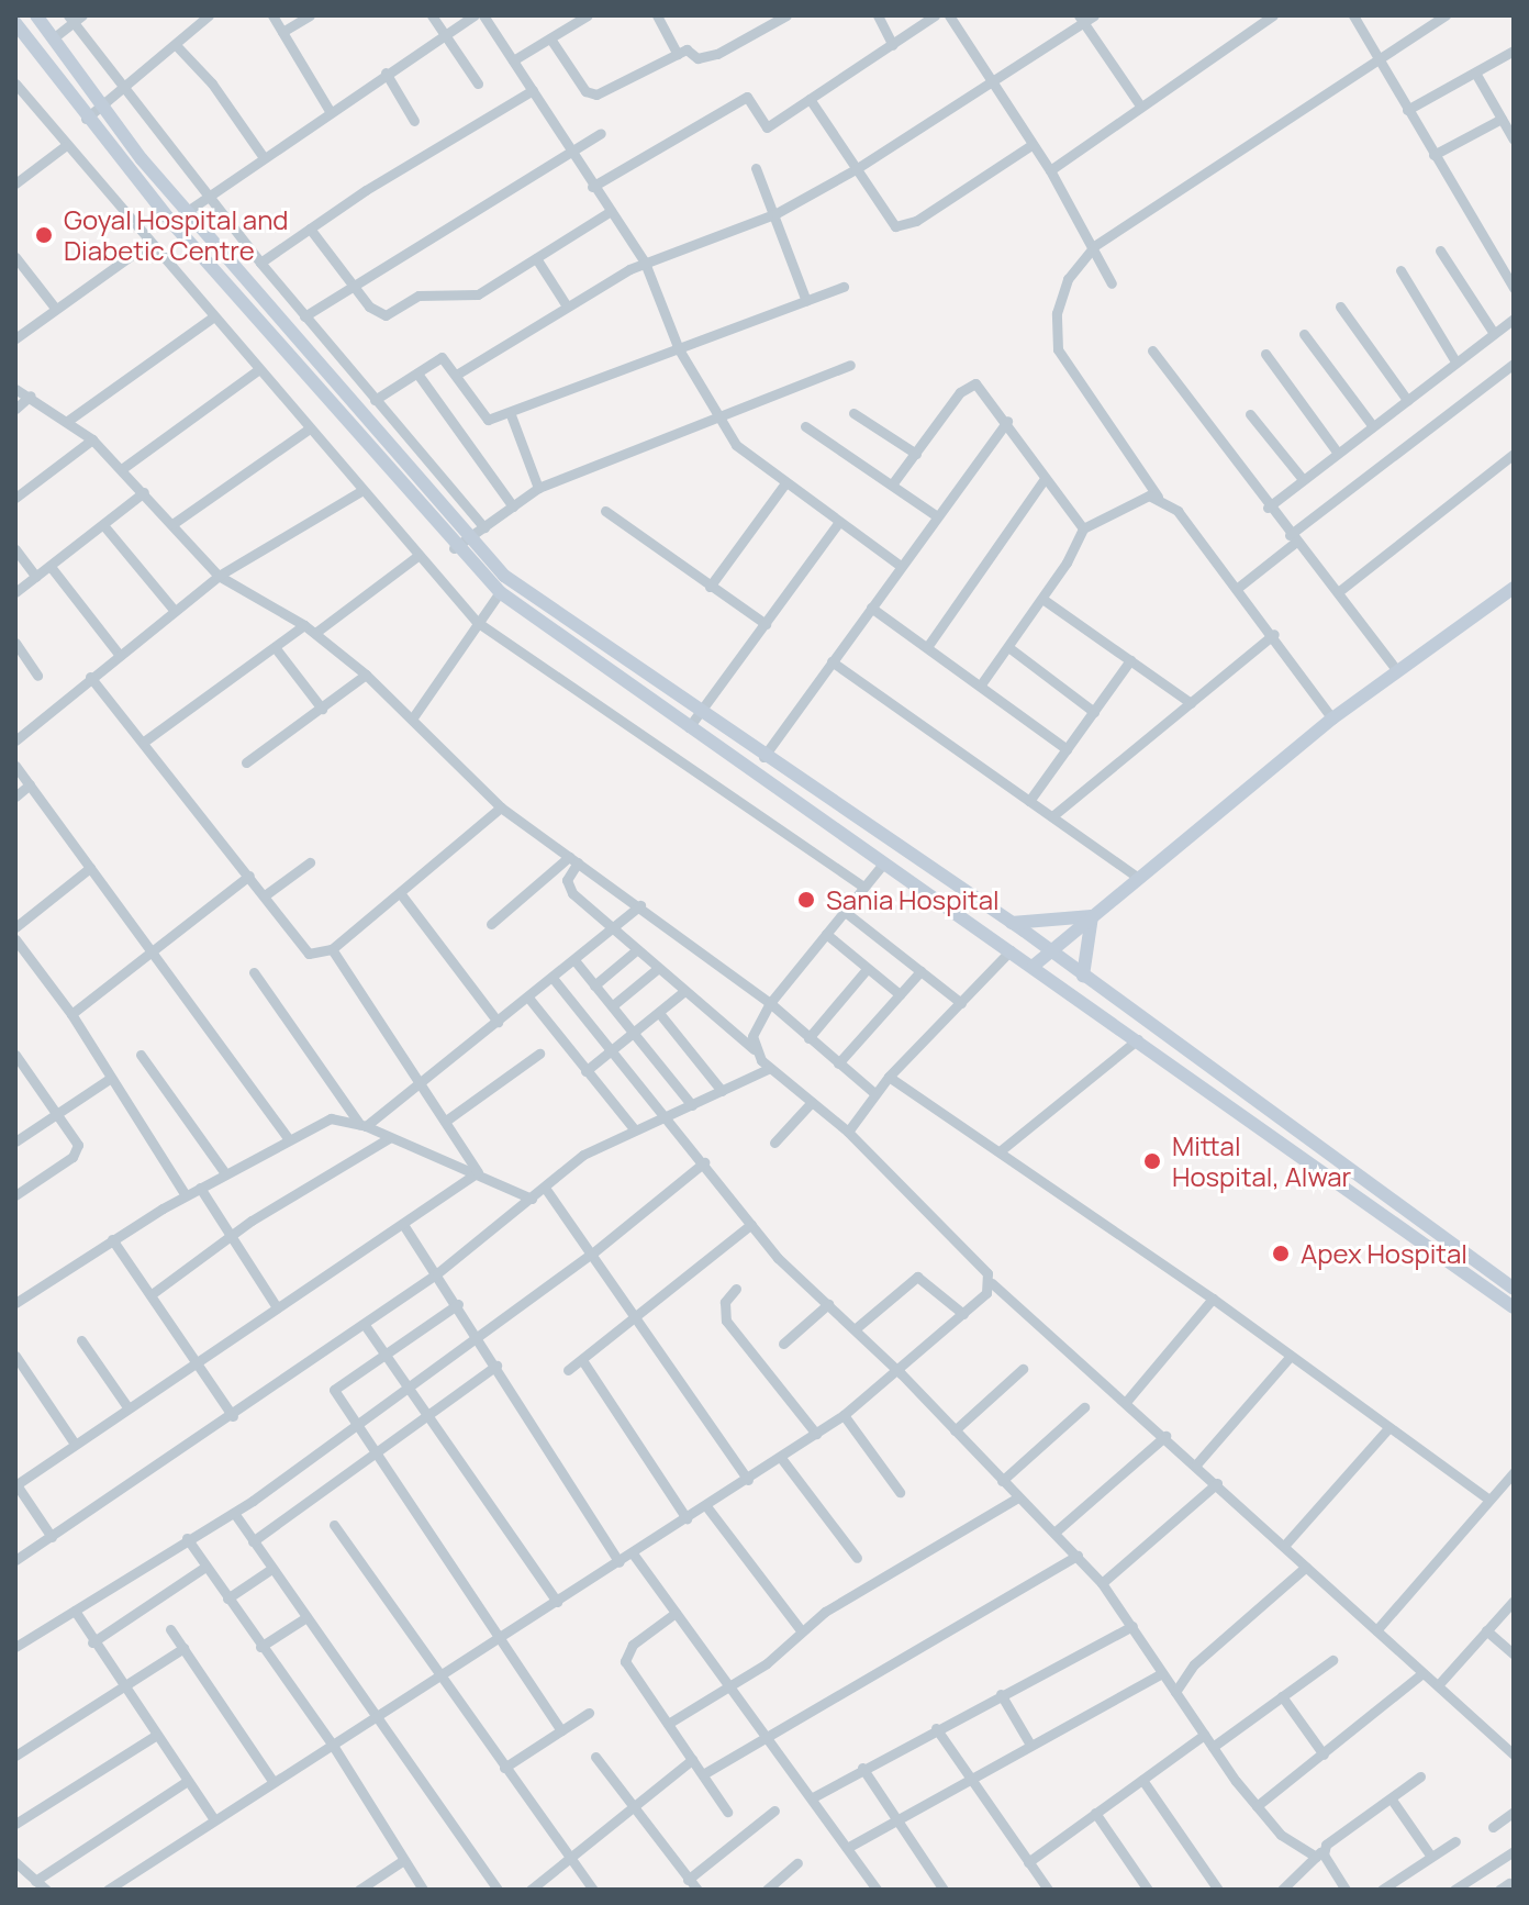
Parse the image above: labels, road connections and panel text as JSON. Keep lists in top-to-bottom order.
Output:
{
  "places": [
    "Goyal Hospital and Diabetic Centre",
    "Sania Hospital",
    "Mittal Hospital, Alwar",
    "Apex Hospital"
  ]
}
